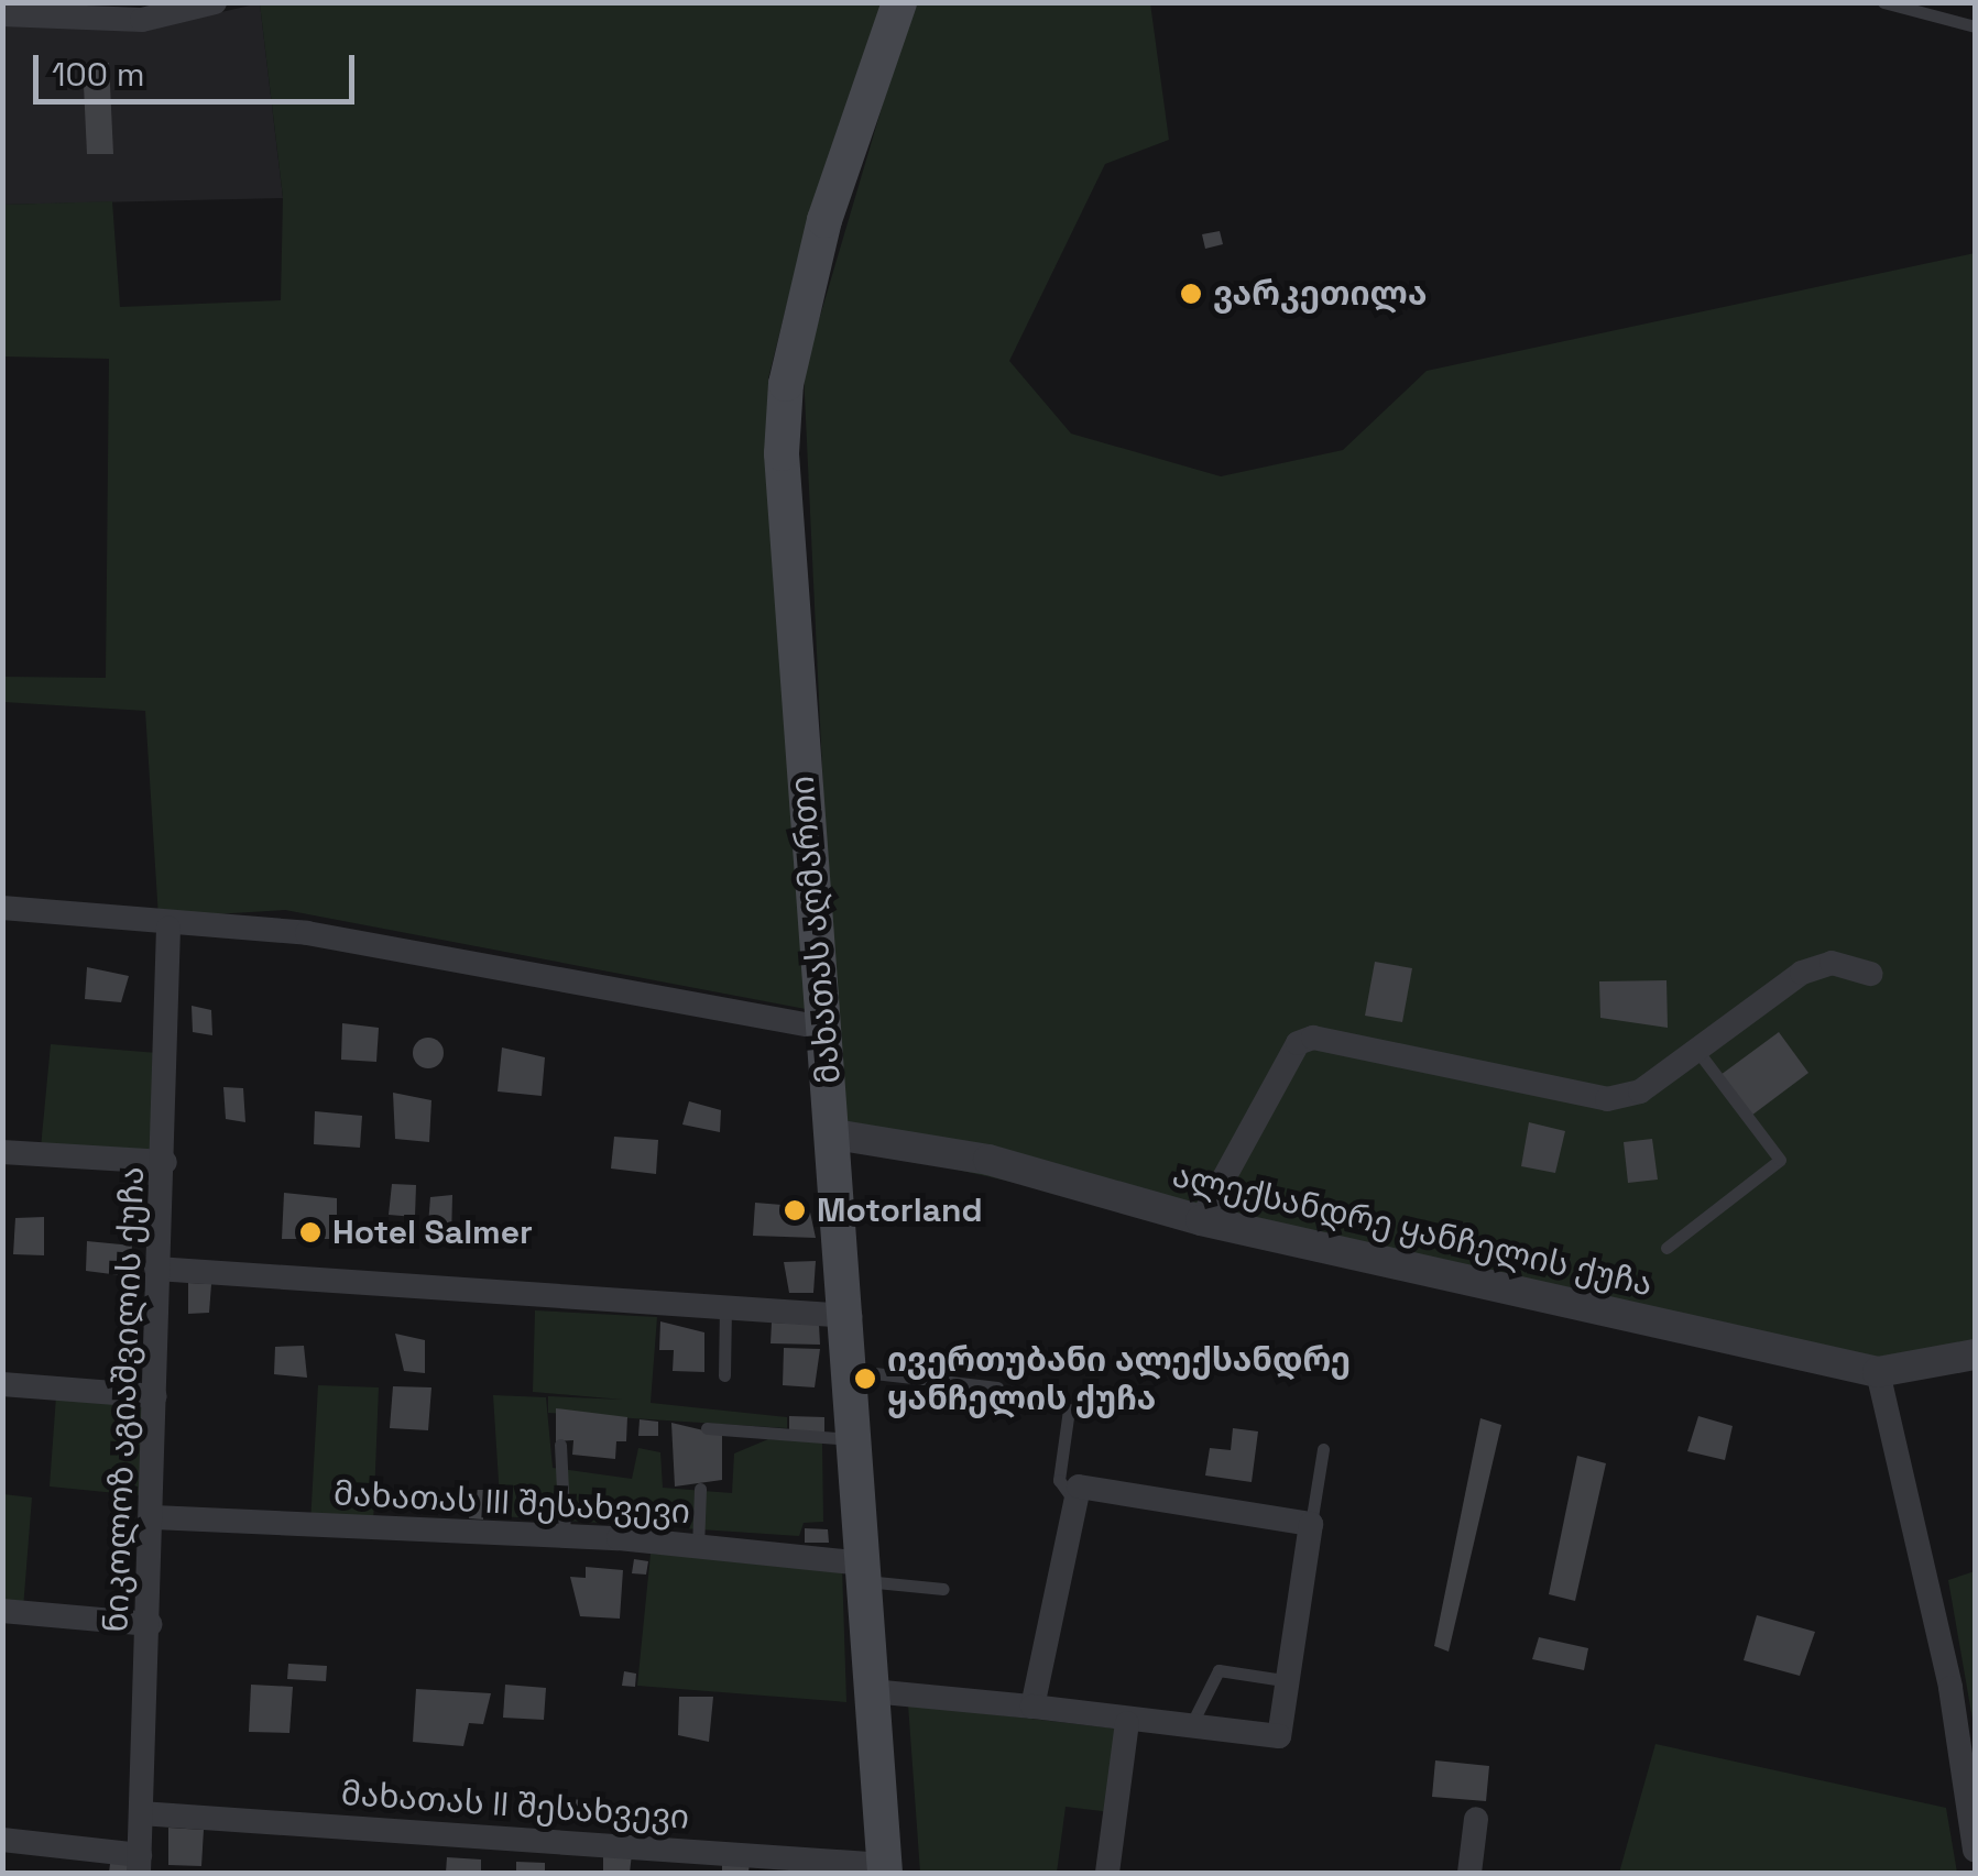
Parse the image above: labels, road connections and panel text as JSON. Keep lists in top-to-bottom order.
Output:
{
  "streets": {
    "main road": ["მახათას აღმართი"],
    "street": [
      "ალექსანდრე ყანჩელის ქუჩა",
      "ნიკოლოზ აგიაშვილის ქუჩა",
      "მახათას III შესახვევი",
      "მახათას II შესახვევი"
    ]
  },
  "crossings": [
    ["მახათას აღმართი", "ალექსანდრე ყანჩელის ქუჩა"],
    ["მახათას აღმართი", "მახათას III შესახვევი"],
    ["მახათას აღმართი", "მახათას II შესახვევი"],
    ["ნიკოლოზ აგიაშვილის ქუჩა", "მახათას III შესახვევი"],
    ["ნიკოლოზ აგიაშვილის ქუჩა", "მახათას II შესახვევი"]
  ],
  "places": [
    "ვარკეთილა",
    "Motorland",
    "Hotel Salmer",
    "ივერთუბანი ალექსანდრე ყანჩელის ქუჩა"
  ],
  "scale_bar": "100 m"
}
